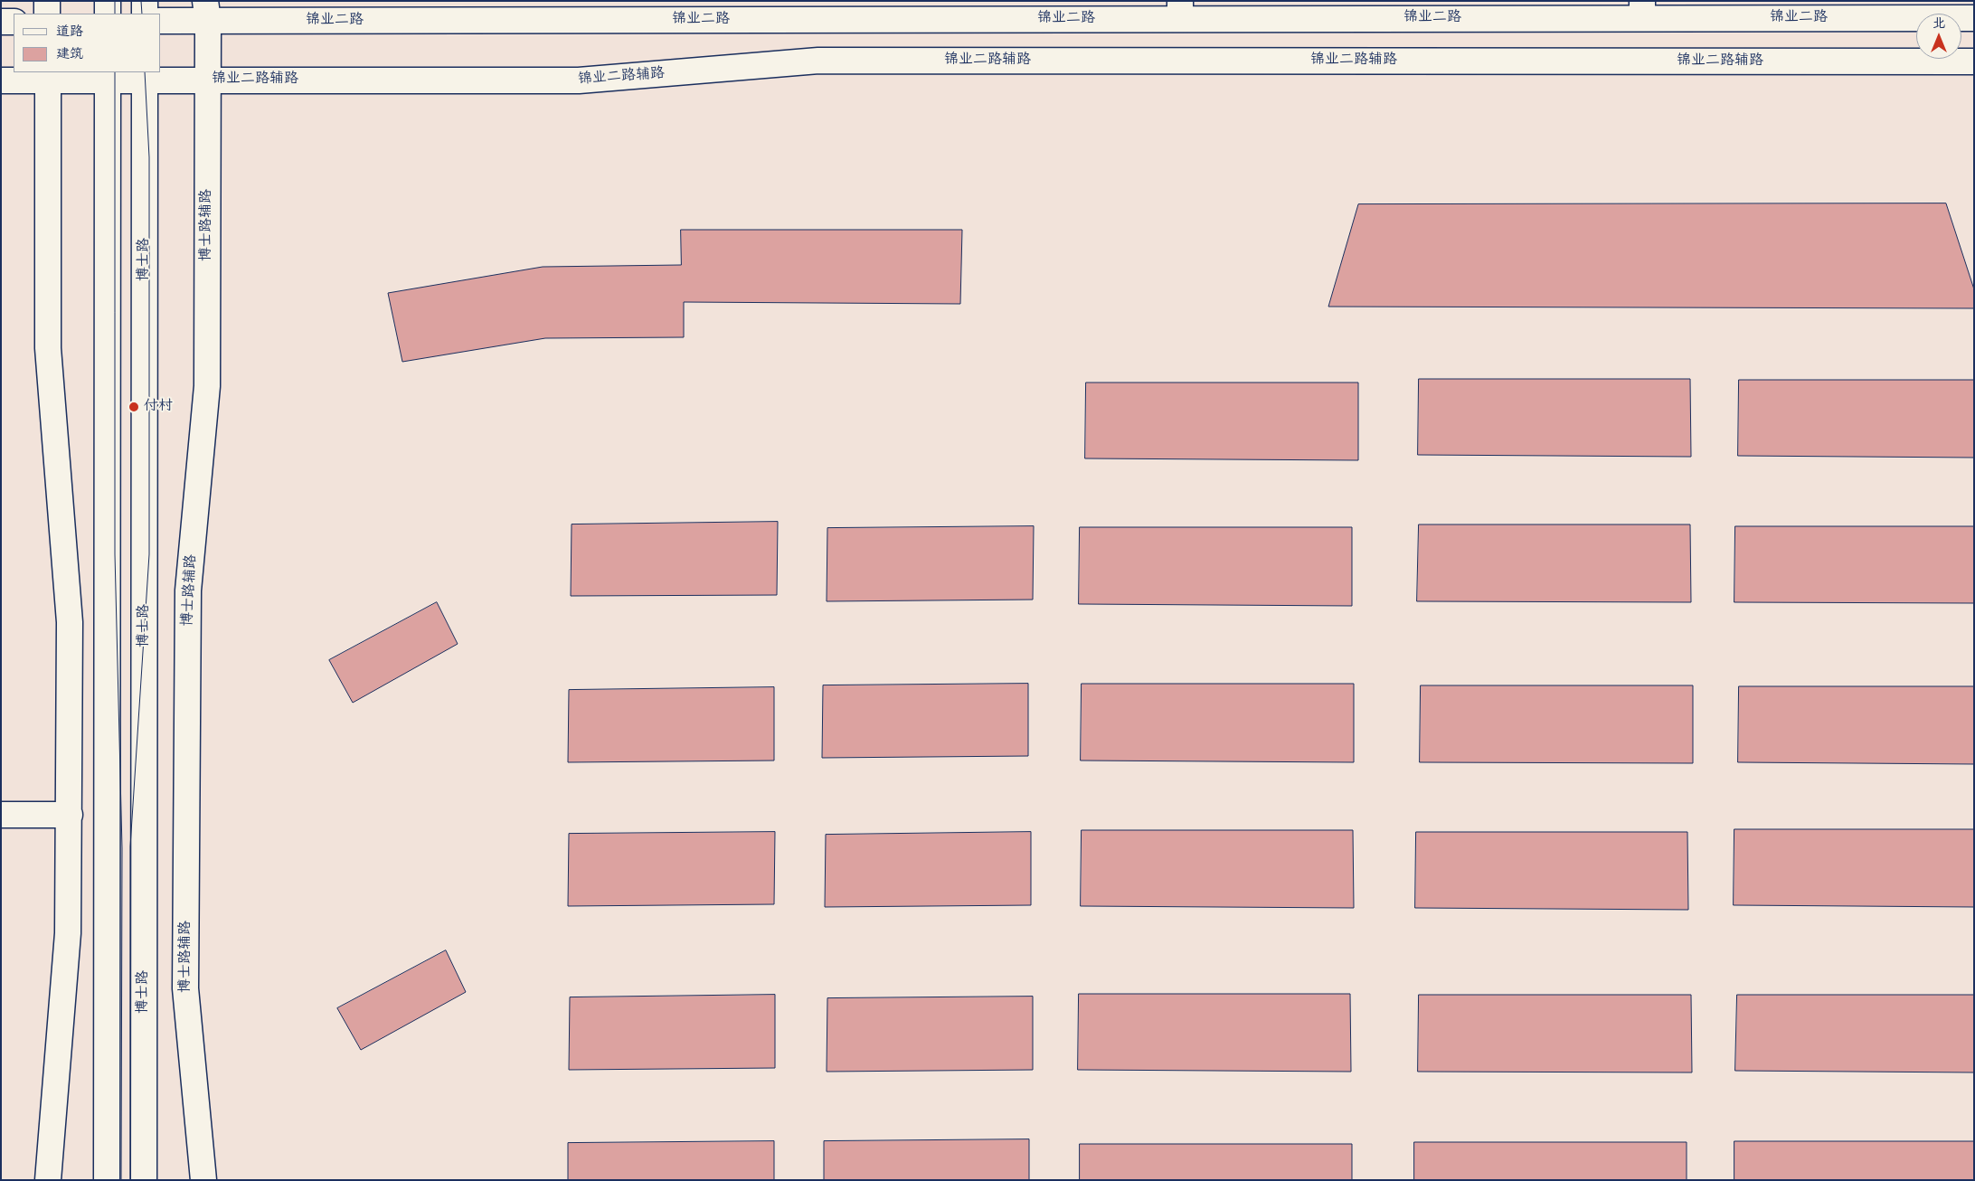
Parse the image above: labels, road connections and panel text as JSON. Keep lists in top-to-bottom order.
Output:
{
  "streets": {
    "street": [
      "锦业二路",
      "锦业二路辅路",
      "博士路辅路",
      "博士路"
    ]
  },
  "crossings": [
    ["锦业二路", "博士路辅路"],
    ["锦业二路辅路", "博士路辅路"],
    ["锦业二路辅路", "博士路"]
  ],
  "places": ["付村"],
  "legend": ["道路", "建筑"],
  "north": "top"
}
